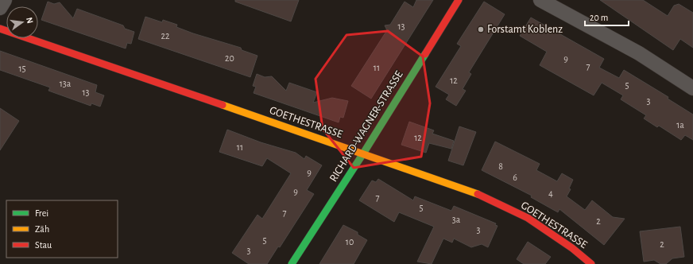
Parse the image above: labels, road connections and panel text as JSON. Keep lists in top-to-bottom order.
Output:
{
  "streets": {
    "street": ["GOETHESTRASSE", "RICHARD-WAGNER-STRASSE"]
  },
  "crossings": [
    ["GOETHESTRASSE", "RICHARD-WAGNER-STRASSE"]
  ],
  "places": ["Forstamt Koblenz"],
  "house_numbers": [
    "13",
    "22",
    "20",
    "9",
    "7",
    "11",
    "15",
    "12",
    "13a",
    "5",
    "13",
    "3",
    "1a",
    "12",
    "11",
    "8",
    "9",
    "6",
    "9",
    "4",
    "7",
    "5",
    "7",
    "3a",
    "2",
    "3",
    "5",
    "10",
    "2",
    "3"
  ],
  "legend": ["Frei", "Zäh", "Stau"],
  "scale_bar": "20 m",
  "north": "right"
}
